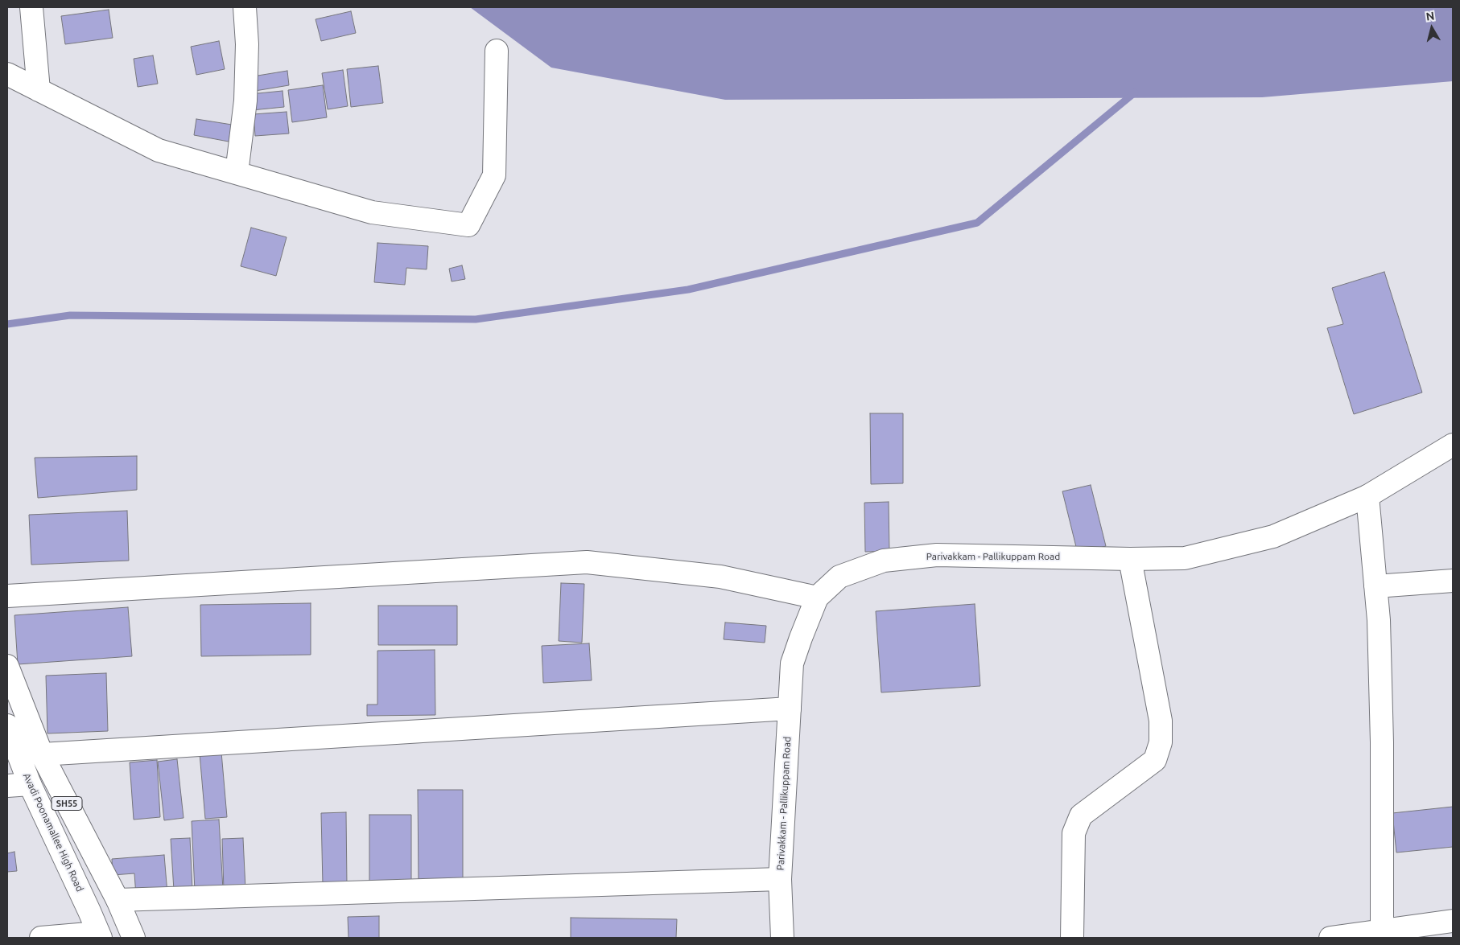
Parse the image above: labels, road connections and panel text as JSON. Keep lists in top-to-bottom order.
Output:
{
  "streets": {
    "street": ["Parivakkam - Pallikuppam Road", "SH55", "Avadi Poonamallee High Road"]
  },
  "north": "top"
}
